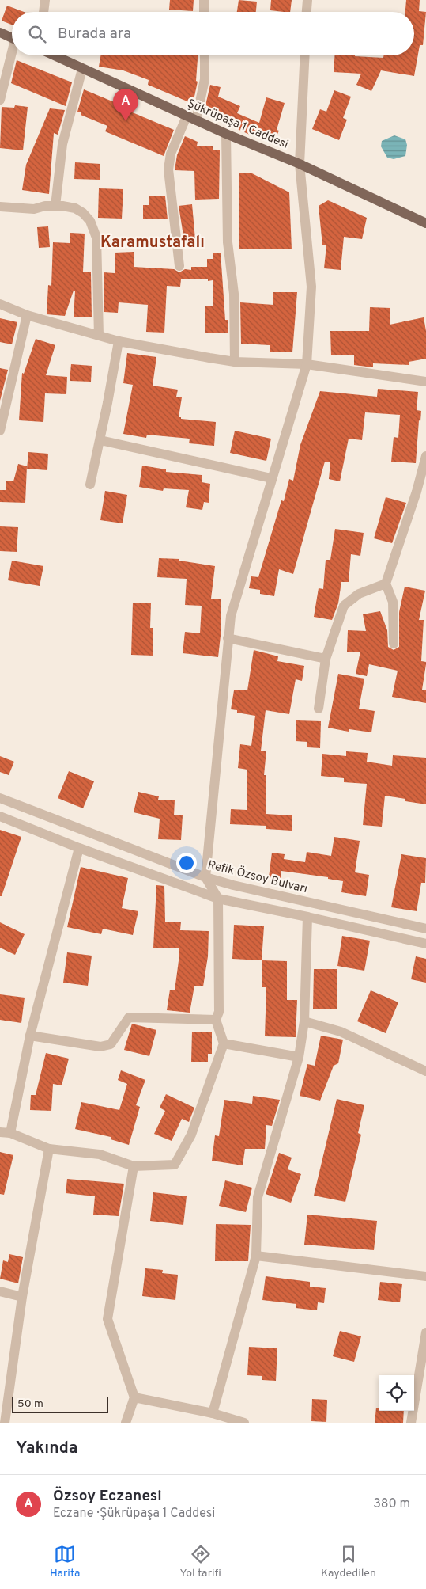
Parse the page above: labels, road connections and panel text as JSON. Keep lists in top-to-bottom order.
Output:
{
  "streets": {
    "main road": ["Şükrüpaşa 1 Caddesi"],
    "street": ["Refik Özsoy Bulvarı"]
  },
  "districts": ["Karamustafalı"],
  "scale_bar": "50 m",
  "page": {
    "search": "Burada ara",
    "pins": "A",
    "scale": "50 m",
    "heading": "Yakında",
    "list": [
      {
        "mark": "A",
        "name": "Özsoy Eczanesi",
        "note": "Eczane · Şükrüpaşa 1 Caddesi",
        "value": "380 m"
      }
    ],
    "nav": ["Harita", "Yol tarifi", "Kaydedilen"]
  }
}
